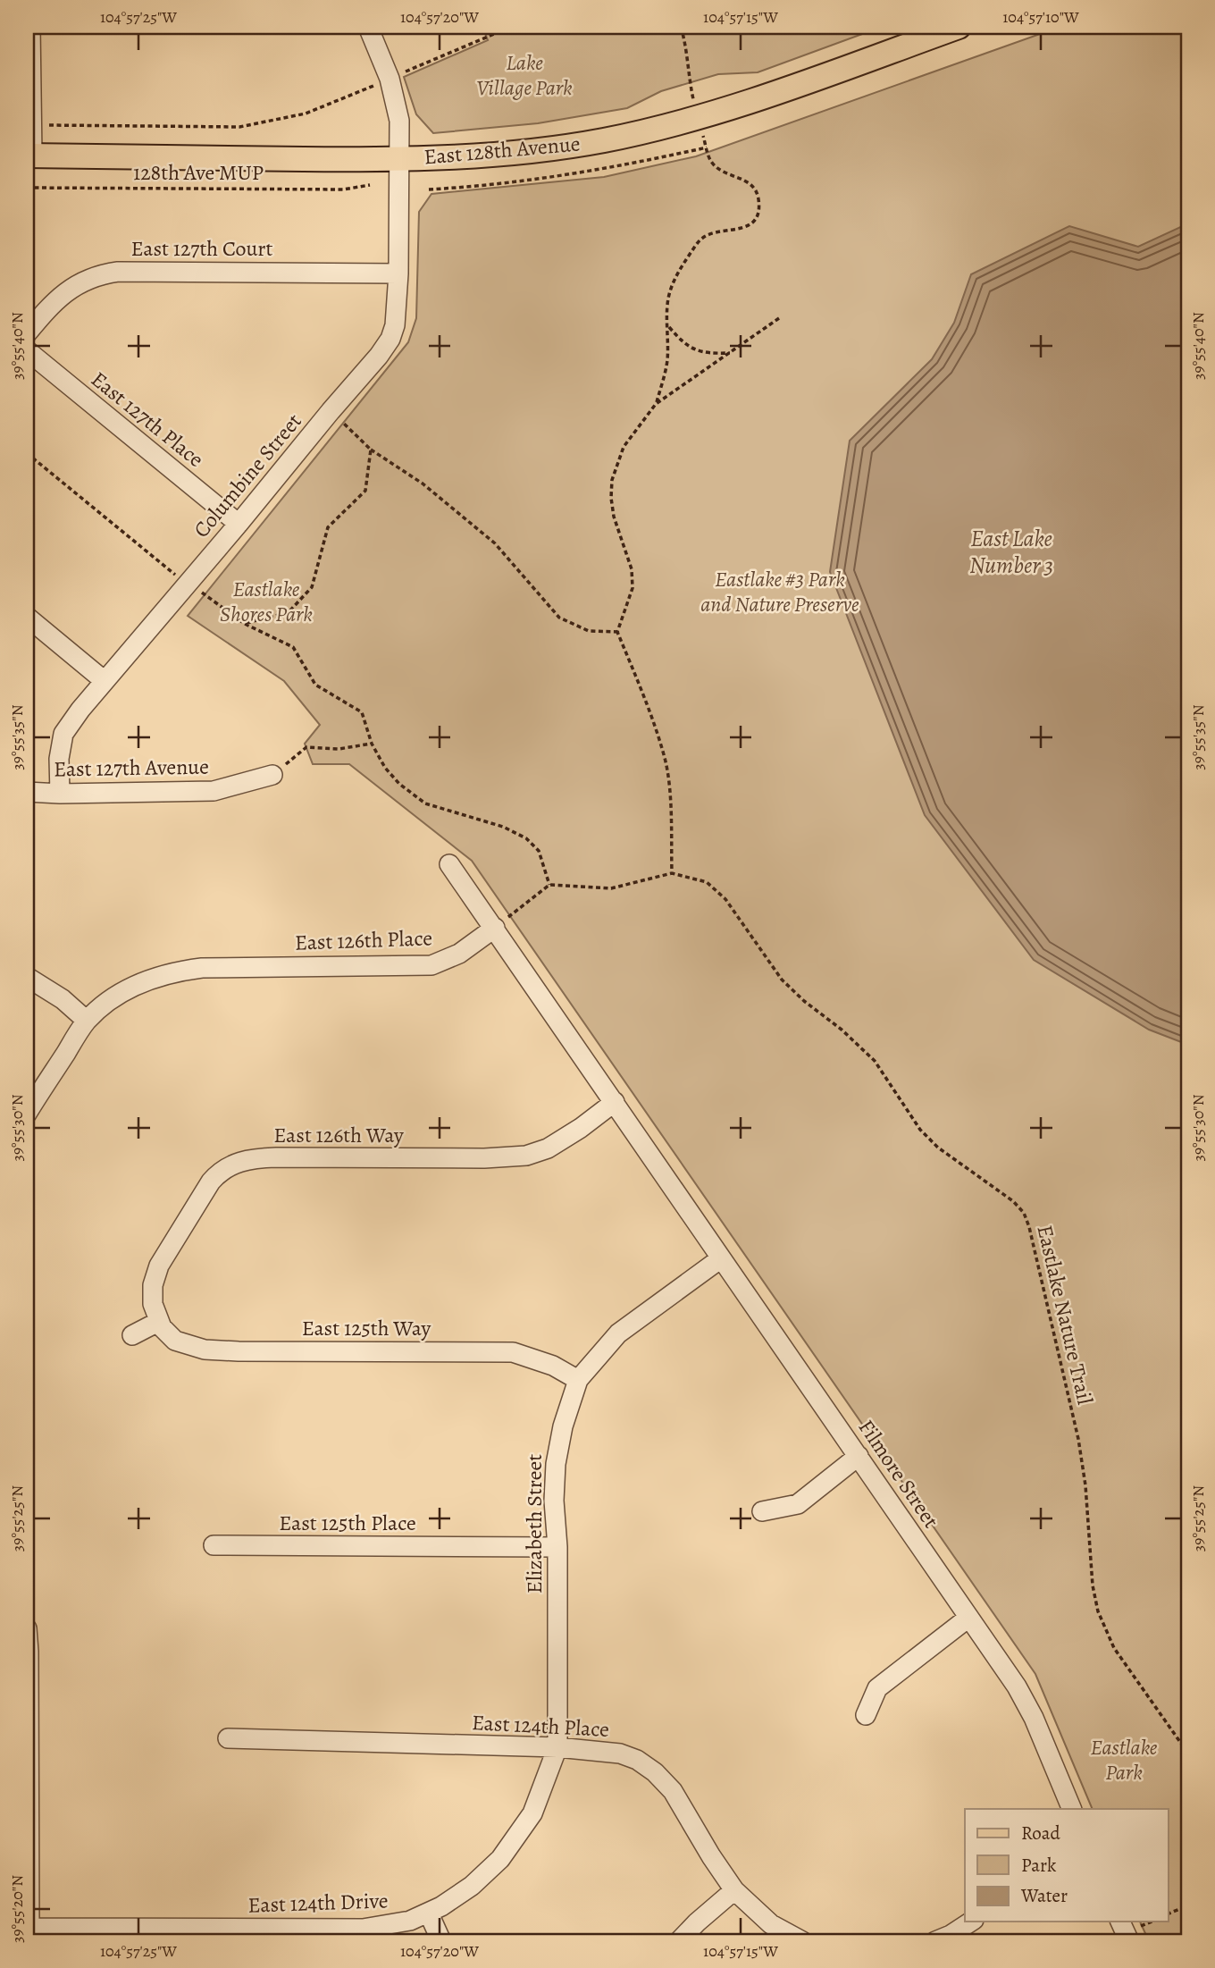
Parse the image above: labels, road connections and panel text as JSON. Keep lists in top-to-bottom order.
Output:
{
  "streets": {
    "main road": ["East 128th Avenue"],
    "street": [
      "East 127th Court",
      "East 127th Place",
      "Columbine Street",
      "East 127th Avenue",
      "East 126th Place",
      "East 126th Way",
      "East 125th Way",
      "Filmore Street",
      "East 125th Place",
      "Elizabeth Street",
      "East 124th Place",
      "East 124th Drive"
    ],
    "path": ["128th Ave MUP", "Eastlake Nature Trail"]
  },
  "crossings": [
    ["East 128th Avenue", "Columbine Street"],
    ["East 127th Court", "Columbine Street"],
    ["East 127th Place", "Columbine Street"],
    ["Columbine Street", "East 127th Avenue"],
    ["East 126th Way", "East 125th Way"],
    ["East 126th Way", "Filmore Street"],
    ["East 125th Way", "Elizabeth Street"],
    ["Filmore Street", "Elizabeth Street"],
    ["East 125th Place", "Elizabeth Street"],
    ["Elizabeth Street", "East 124th Place"],
    ["Elizabeth Street", "East 124th Drive"],
    ["East 124th Place", "East 124th Drive"]
  ],
  "water": ["East Lake Number 3"],
  "parks": [
    "Lake Village Park",
    "Eastlake #3 Park and Nature Preserve",
    "Eastlake Shores Park",
    "Eastlake Park"
  ],
  "legend": ["Road", "Park", "Water"],
  "coordinates": [
    "104°57'25\"W",
    "104°57'20\"W",
    "104°57'15\"W",
    "104°57'10\"W",
    "39°55'40\"N",
    "39°55'35\"N",
    "39°55'30\"N",
    "39°55'25\"N",
    "39°55'20\"N"
  ]
}
